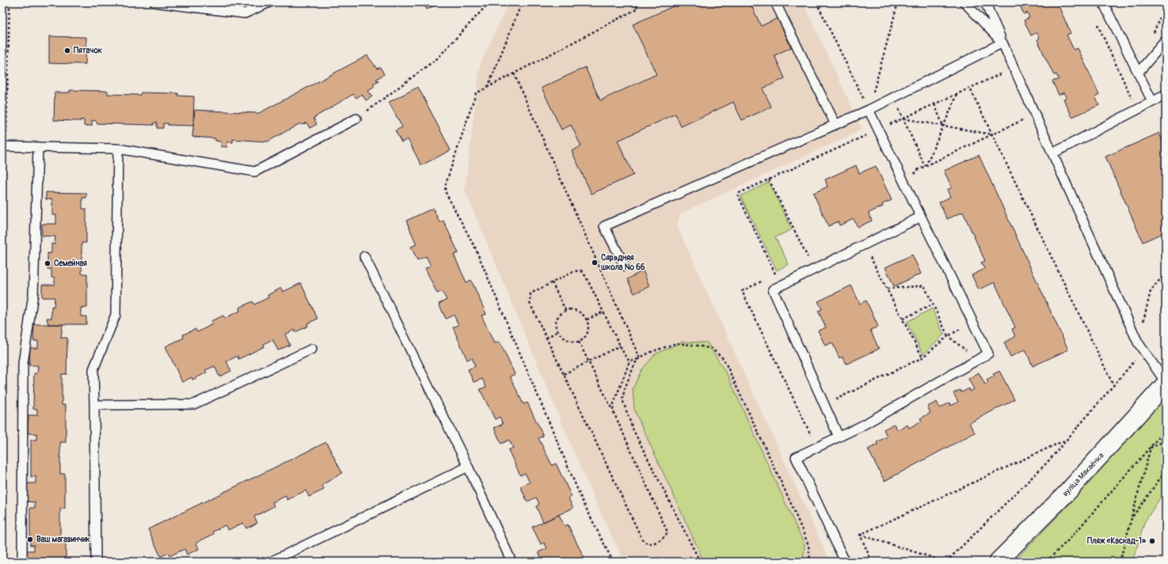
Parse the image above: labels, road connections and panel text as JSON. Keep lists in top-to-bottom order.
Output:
{
  "streets": {
    "street": ["вуліца Макаёнка"]
  },
  "places": [
    "Пятачок",
    "Сярэдняя школа № 66",
    "Семейная",
    "Ваш магазинчик",
    "Пляж «Каскад-1»"
  ]
}
